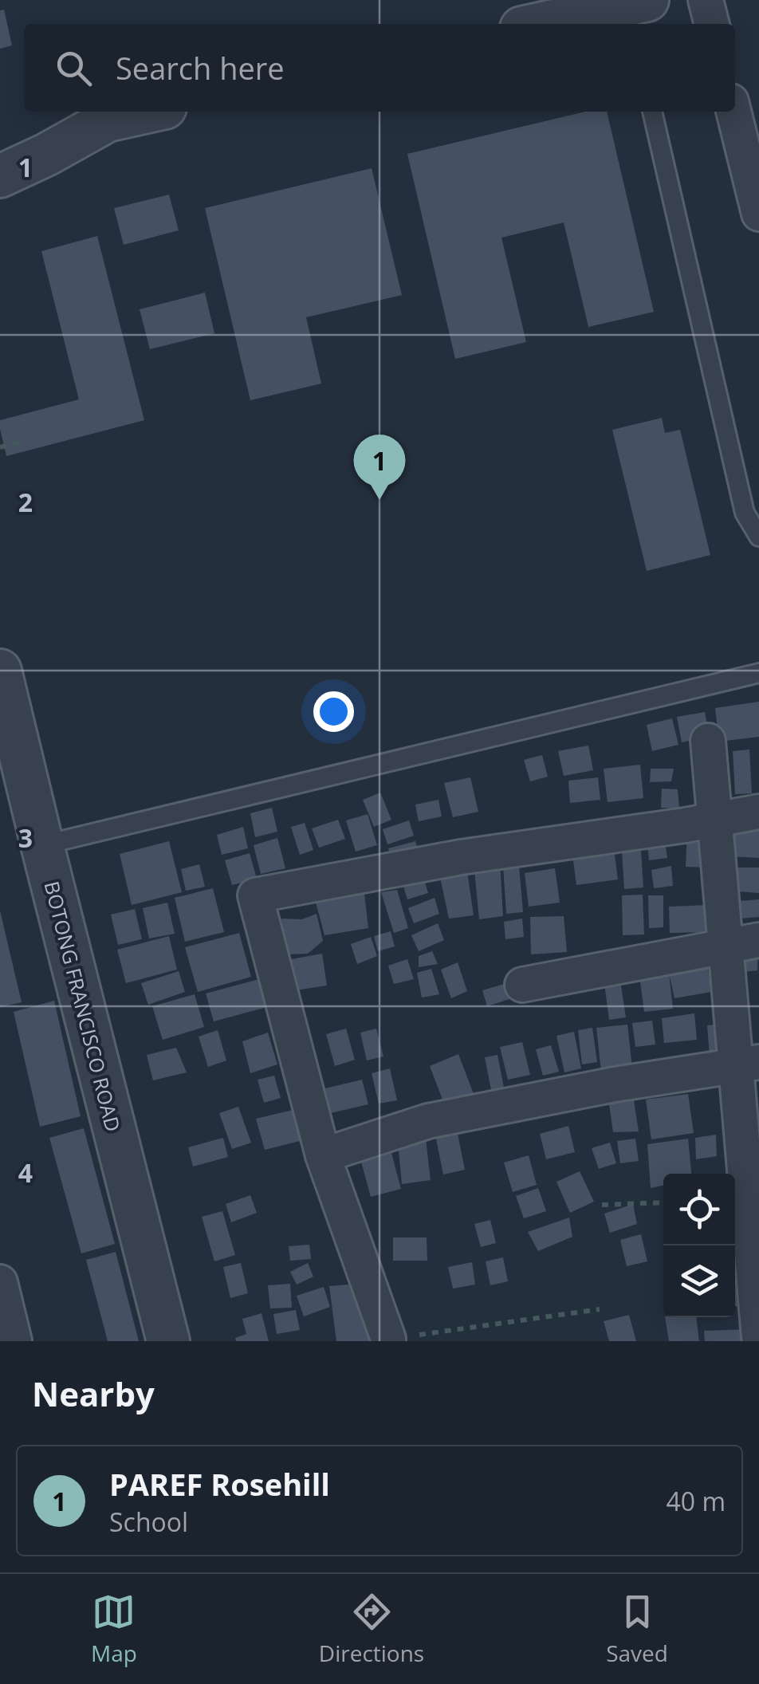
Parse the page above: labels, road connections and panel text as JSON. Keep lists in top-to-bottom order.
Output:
{
  "streets": {
    "street": ["BOTONG FRANCISCO ROAD"]
  },
  "page": {
    "search": "Search here",
    "pins": "1",
    "heading": "Nearby",
    "list": [
      {
        "mark": "1",
        "name": "PAREF Rosehill",
        "note": "School",
        "value": "40 m"
      }
    ],
    "nav": ["Map", "Directions", "Saved"]
  },
  "grid": {
    "rows": [
      "1",
      "2",
      "3",
      "4"
    ]
  }
}
